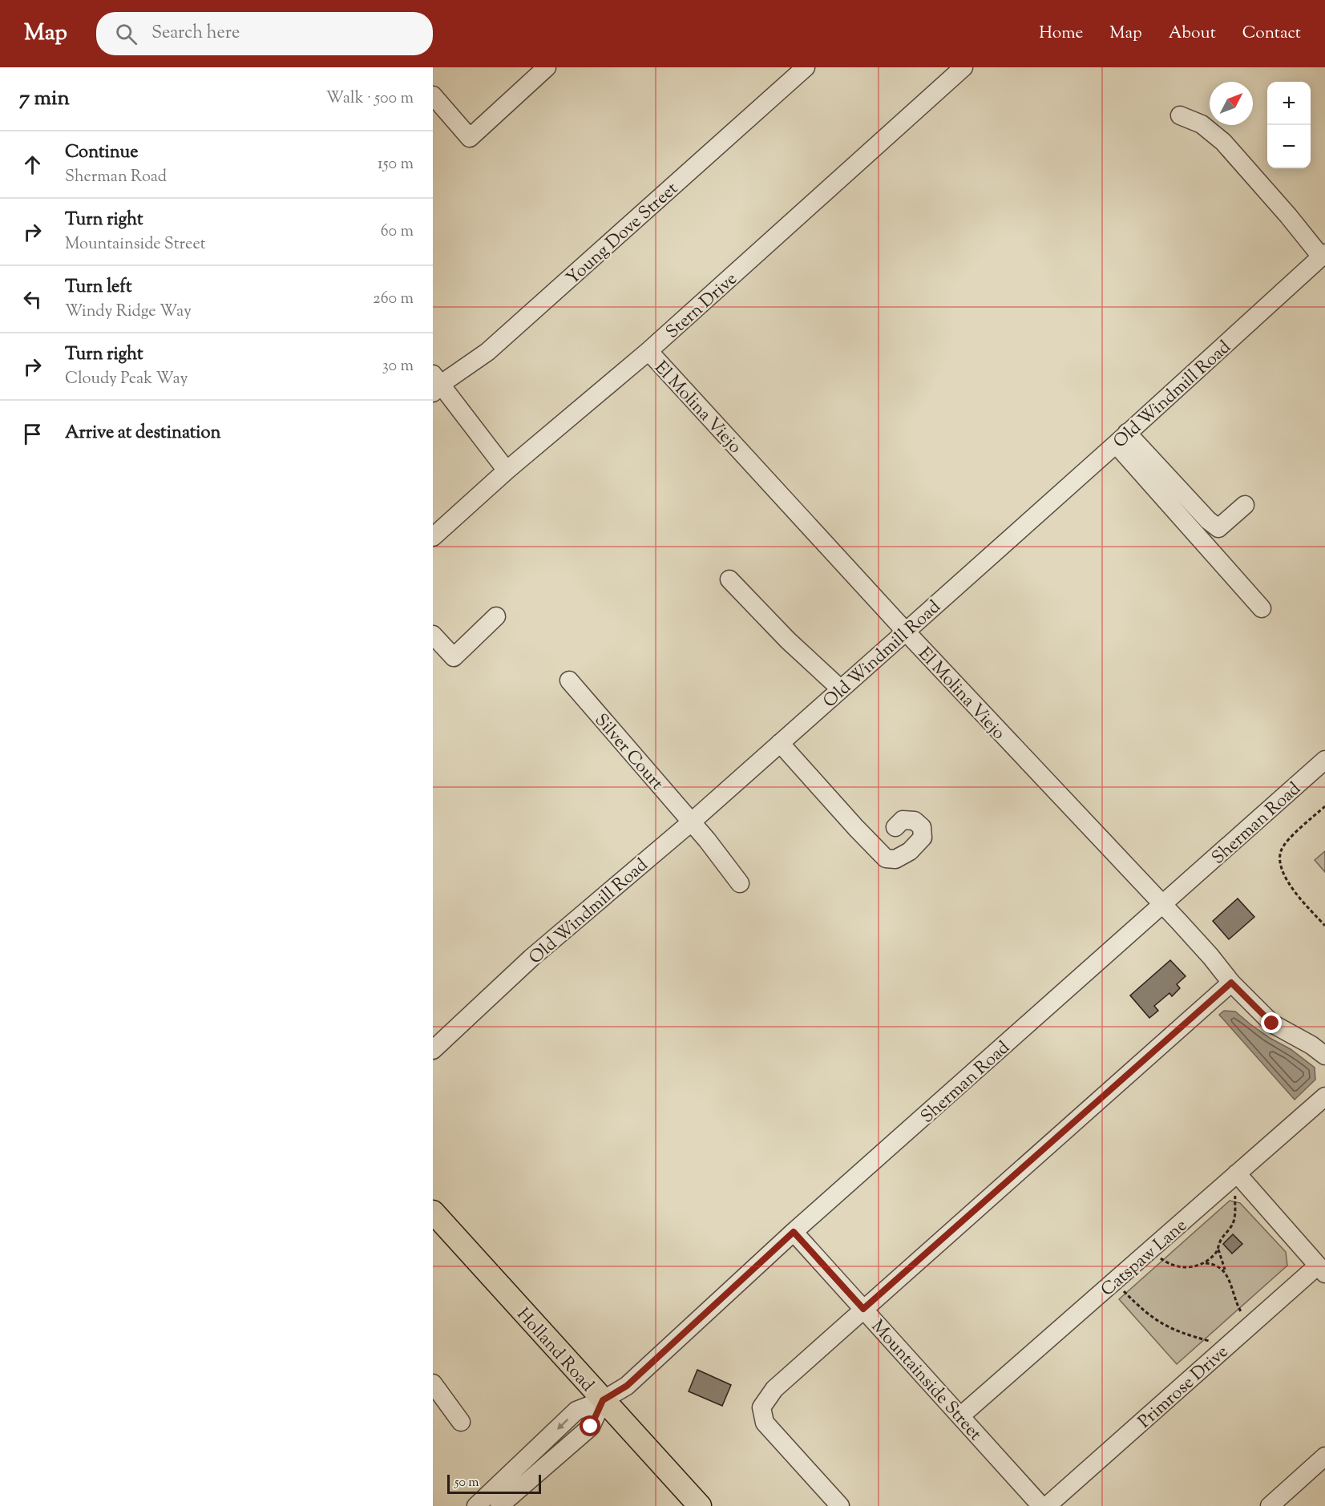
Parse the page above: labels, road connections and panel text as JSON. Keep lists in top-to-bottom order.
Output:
{
  "streets": {
    "main road": ["Holland Road"],
    "street": [
      "Young Dove Street",
      "Stern Drive",
      "Old Windmill Road",
      "El Molina Viejo",
      "Silver Court",
      "Sherman Road",
      "Catspaw Lane",
      "Mountainside Street",
      "Primrose Drive"
    ]
  },
  "crossings": [
    ["Stern Drive", "El Molina Viejo"],
    ["Old Windmill Road", "El Molina Viejo"],
    ["Old Windmill Road", "Silver Court"],
    ["El Molina Viejo", "Sherman Road"],
    ["Sherman Road", "Holland Road"],
    ["Sherman Road", "Mountainside Street"],
    ["Catspaw Lane", "Mountainside Street"]
  ],
  "scale_bar": "50 m",
  "north": "top right",
  "page": {
    "header": "Map",
    "search": "Search here",
    "nav": [
      "Home",
      "Map",
      "About",
      "Contact"
    ],
    "heading": ["7 min", "Walk · 500 m"],
    "map_buttons": ["+", "−"],
    "list": [
      ["Continue", "Sherman Road", "150 m"],
      ["Turn right", "Mountainside Street", "60 m"],
      ["Turn left", "Windy Ridge Way", "260 m"],
      ["Turn right", "Cloudy Peak Way", "30 m"],
      "Arrive at destination"
    ],
    "scale": "50 m"
  }
}
